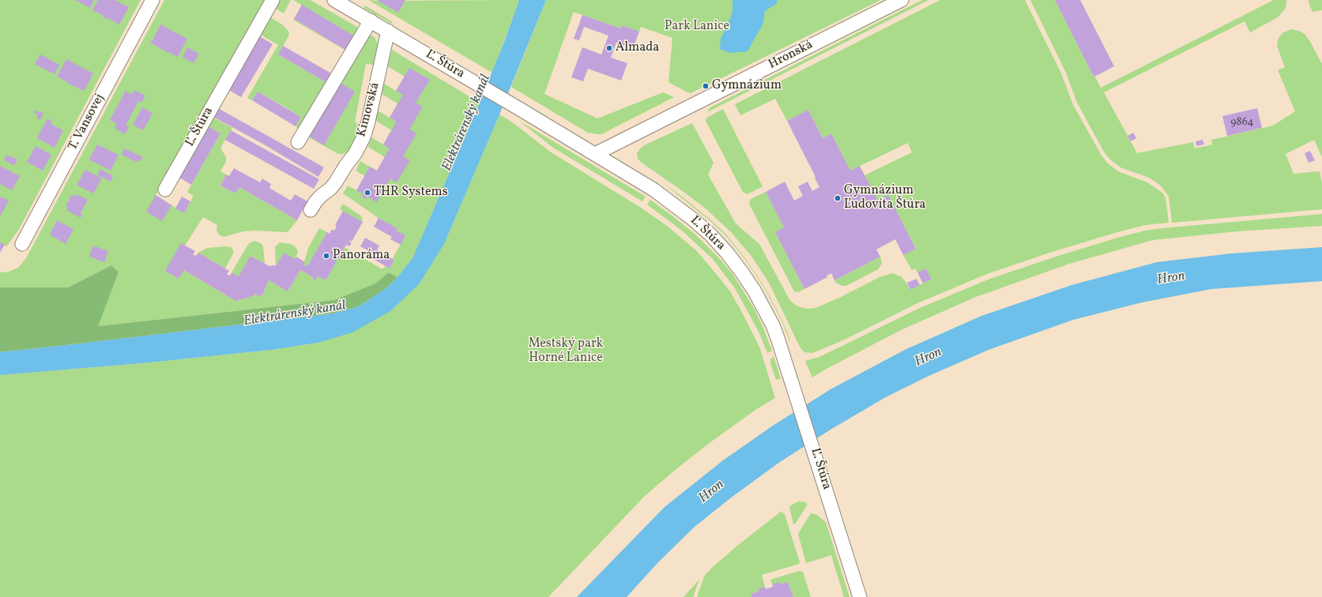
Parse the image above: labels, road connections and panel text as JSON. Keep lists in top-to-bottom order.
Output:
{
  "streets": {
    "street": [
      "Hronská",
      "Ľ. Štúra",
      "Kimovská",
      "T. Vansovej"
    ]
  },
  "crossings": [
    ["Hronská", "Ľ. Štúra"],
    ["Ľ. Štúra", "Kimovská"]
  ],
  "water": ["Elektrárenský kanál", "Hron"],
  "parks": ["Park Lanice", "Mestský park Horné Lanice"],
  "places": [
    "Almada",
    "Gymnázium",
    "THR Systems",
    "Gymnázium Ľudovíta Štúra",
    "Panoráma"
  ],
  "house_numbers": ["9864"]
}
